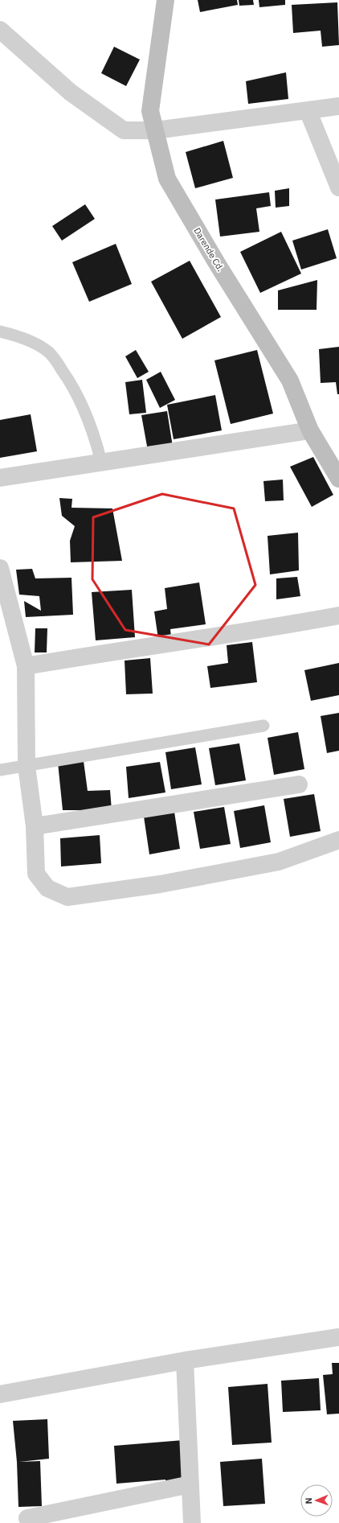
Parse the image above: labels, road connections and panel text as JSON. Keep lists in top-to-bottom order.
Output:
{
  "streets": {
    "street": ["Darende Cd."]
  },
  "north": "left"
}
